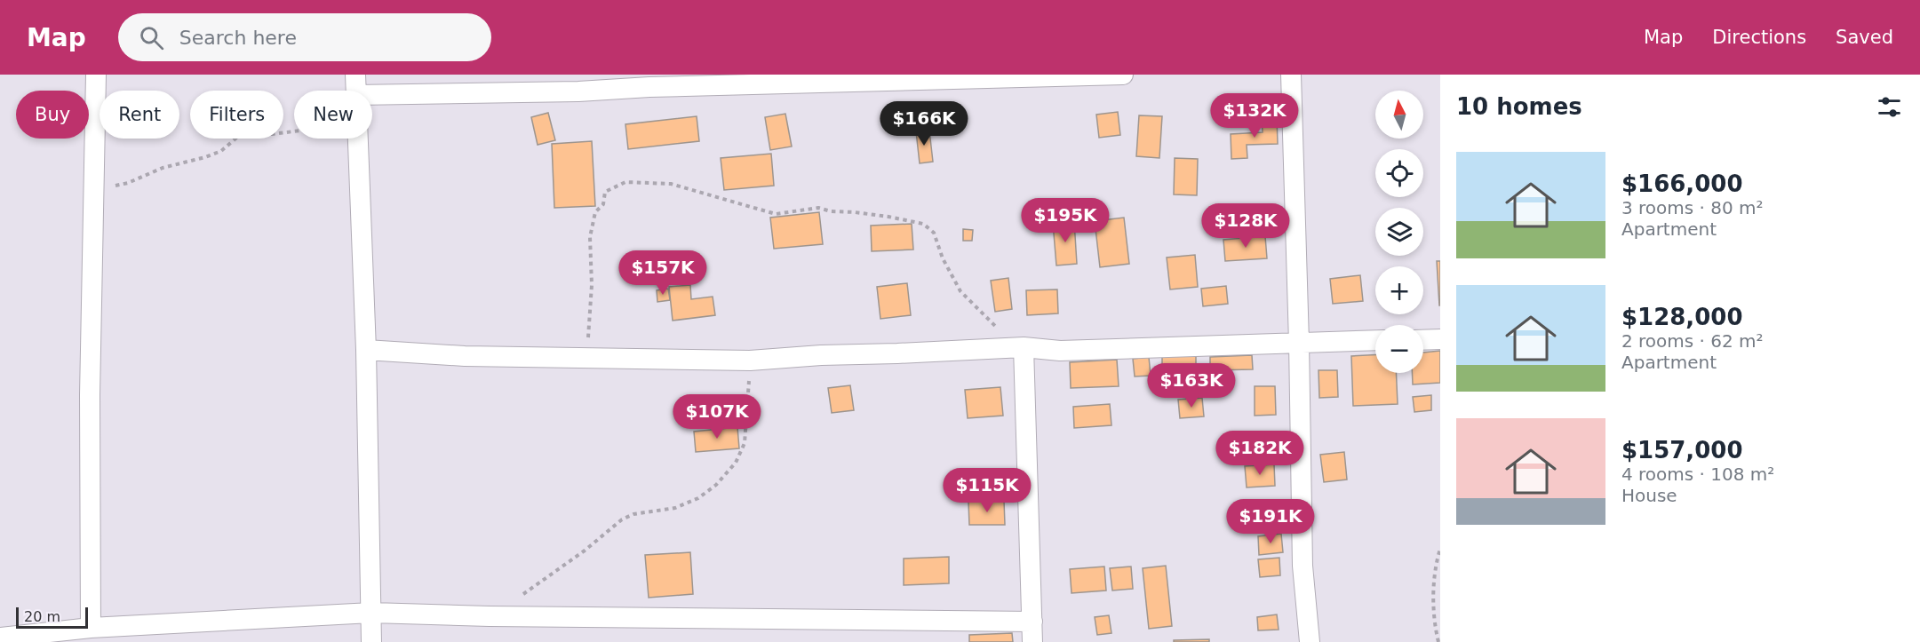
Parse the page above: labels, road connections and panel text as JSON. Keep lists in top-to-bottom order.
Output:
{
  "scale_bar": "20 m",
  "north": "top",
  "page": {
    "header": "Map",
    "search": "Search here",
    "nav": ["Map", "Directions", "Saved"],
    "heading": "10 homes",
    "map_buttons": ["+", "−"],
    "chip": [
      "Buy",
      "Rent",
      "Filters",
      "New"
    ],
    "price": [
      "$132K",
      "$166K",
      "$195K",
      "$128K",
      "$157K",
      "$163K",
      "$107K",
      "$182K",
      "$115K",
      "$191K"
    ],
    "list": [
      {
        "name": "$166,000",
        "note": "3 rooms · 80 m² · Apartment"
      },
      {
        "name": "$128,000",
        "note": "2 rooms · 62 m² · Apartment"
      },
      {
        "name": "$157,000",
        "note": "4 rooms · 108 m² · House"
      }
    ],
    "scale": "20 m"
  }
}
